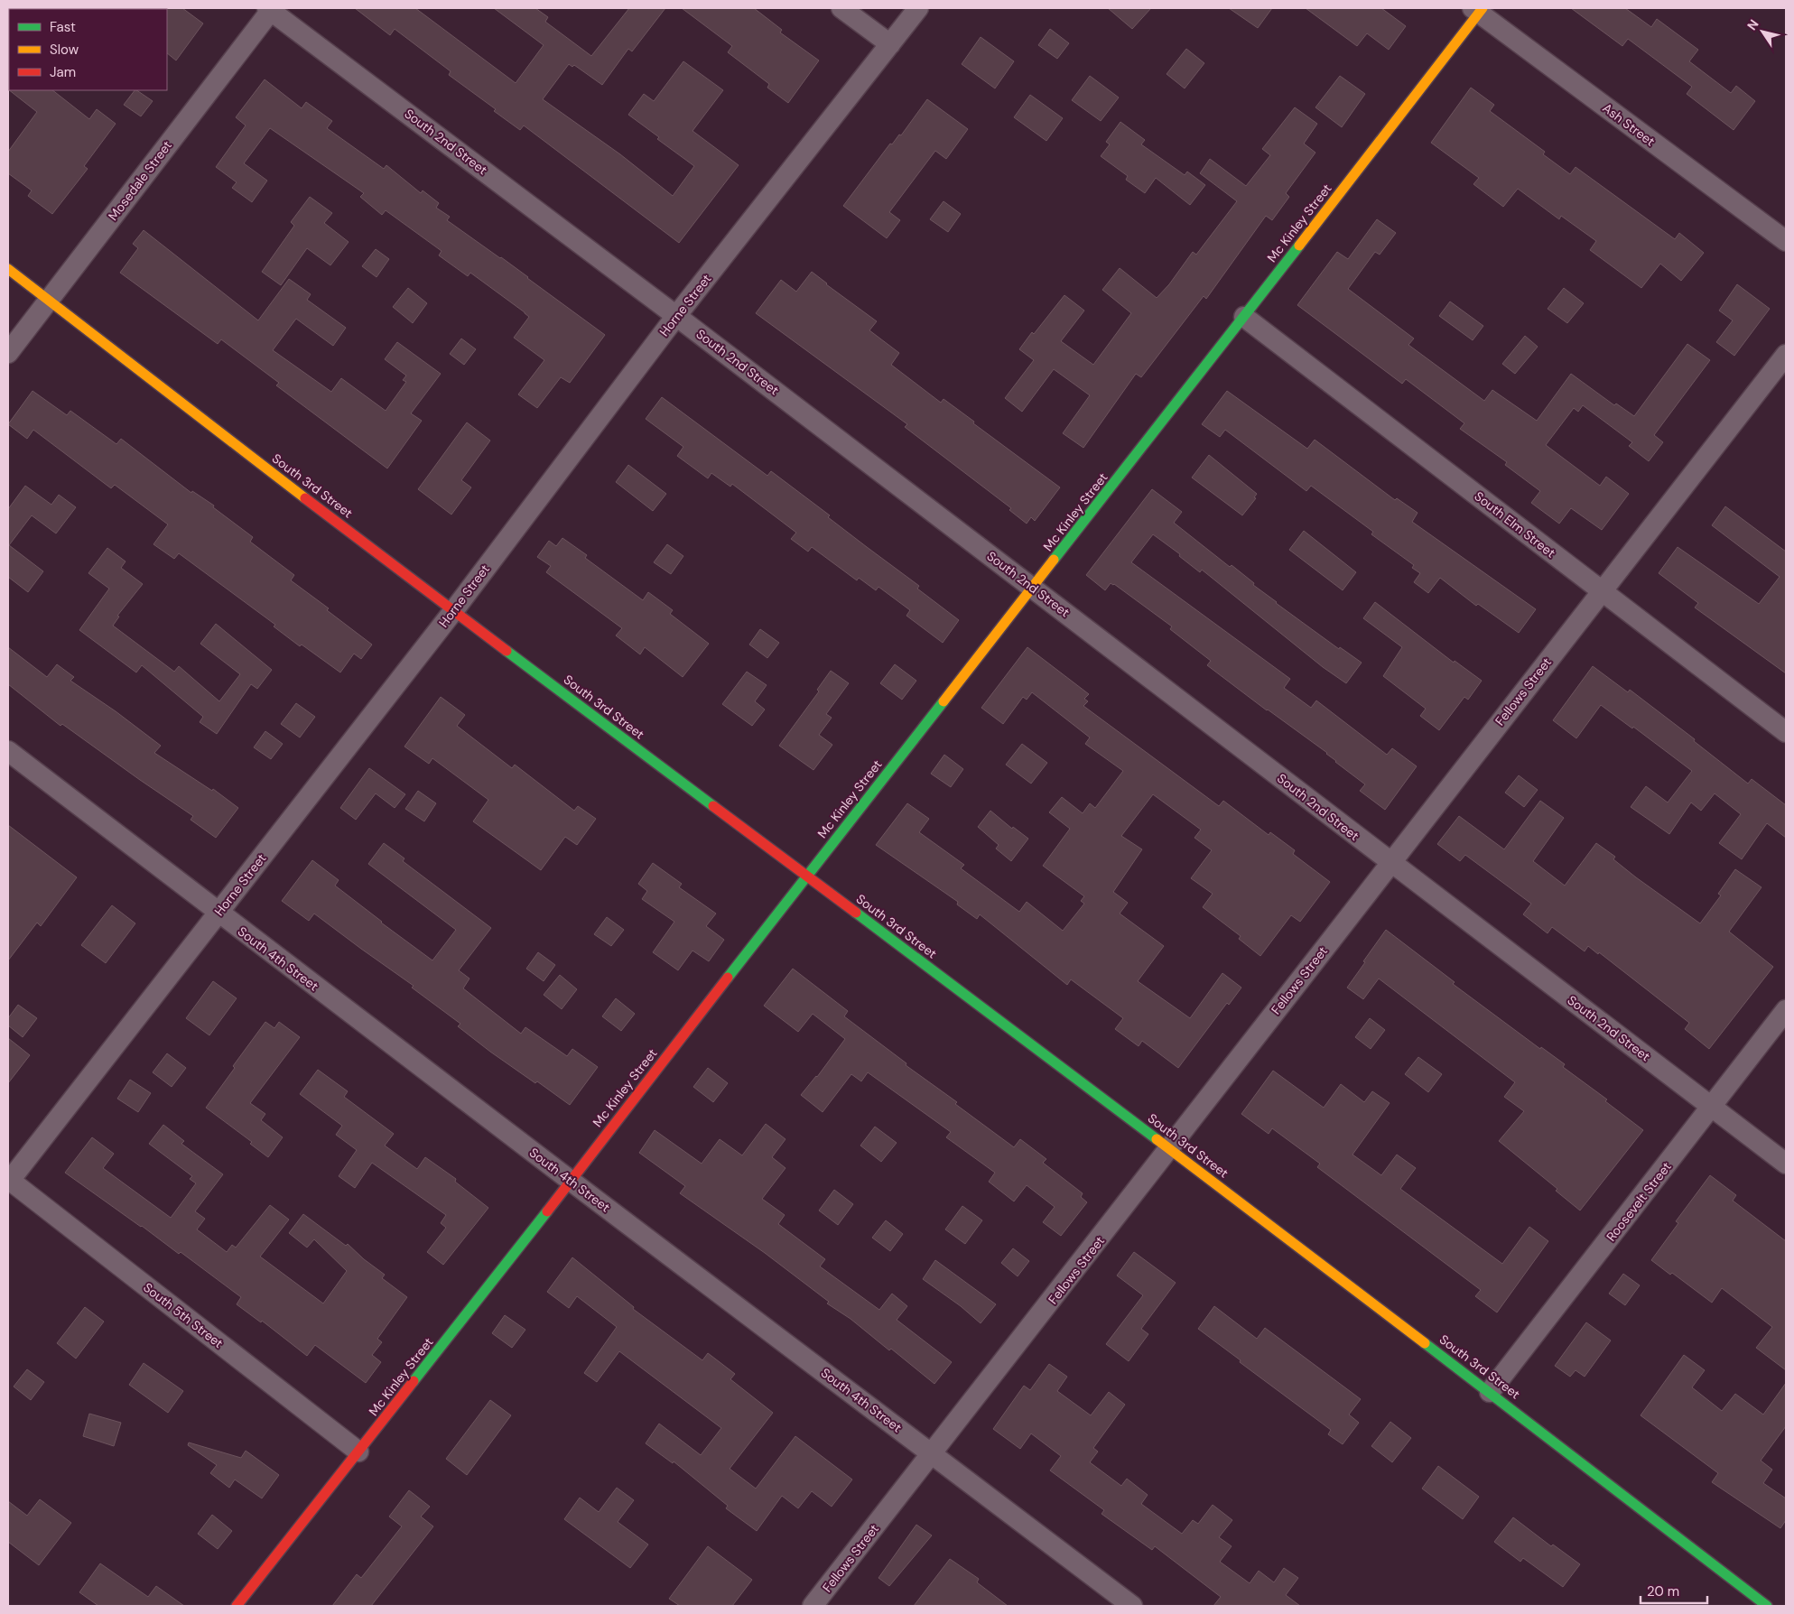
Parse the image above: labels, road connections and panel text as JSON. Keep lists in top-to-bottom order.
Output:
{
  "streets": {
    "street": [
      "Ash Street",
      "South 2nd Street",
      "Mosedale Street",
      "Mc Kinley Street",
      "Horne Street",
      "South 3rd Street",
      "South Elm Street",
      "Fellows Street",
      "South 4th Street",
      "Roosevelt Street",
      "South 5th Street"
    ]
  },
  "crossings": [
    ["Ash Street", "Mc Kinley Street"],
    ["South 2nd Street", "Mosedale Street"],
    ["South 2nd Street", "Mc Kinley Street"],
    ["South 2nd Street", "Horne Street"],
    ["South 2nd Street", "Fellows Street"],
    ["South 2nd Street", "Roosevelt Street"],
    ["Mosedale Street", "South 3rd Street"],
    ["Mc Kinley Street", "South 3rd Street"],
    ["Mc Kinley Street", "South Elm Street"],
    ["Mc Kinley Street", "South 4th Street"],
    ["Mc Kinley Street", "South 5th Street"],
    ["Horne Street", "South 3rd Street"],
    ["Horne Street", "South 4th Street"],
    ["Horne Street", "South 5th Street"],
    ["South 3rd Street", "Fellows Street"],
    ["South 3rd Street", "Roosevelt Street"],
    ["South Elm Street", "Fellows Street"],
    ["Fellows Street", "South 4th Street"]
  ],
  "legend": ["Fast", "Slow", "Jam"],
  "scale_bar": "20 m",
  "north": "top left"
}
